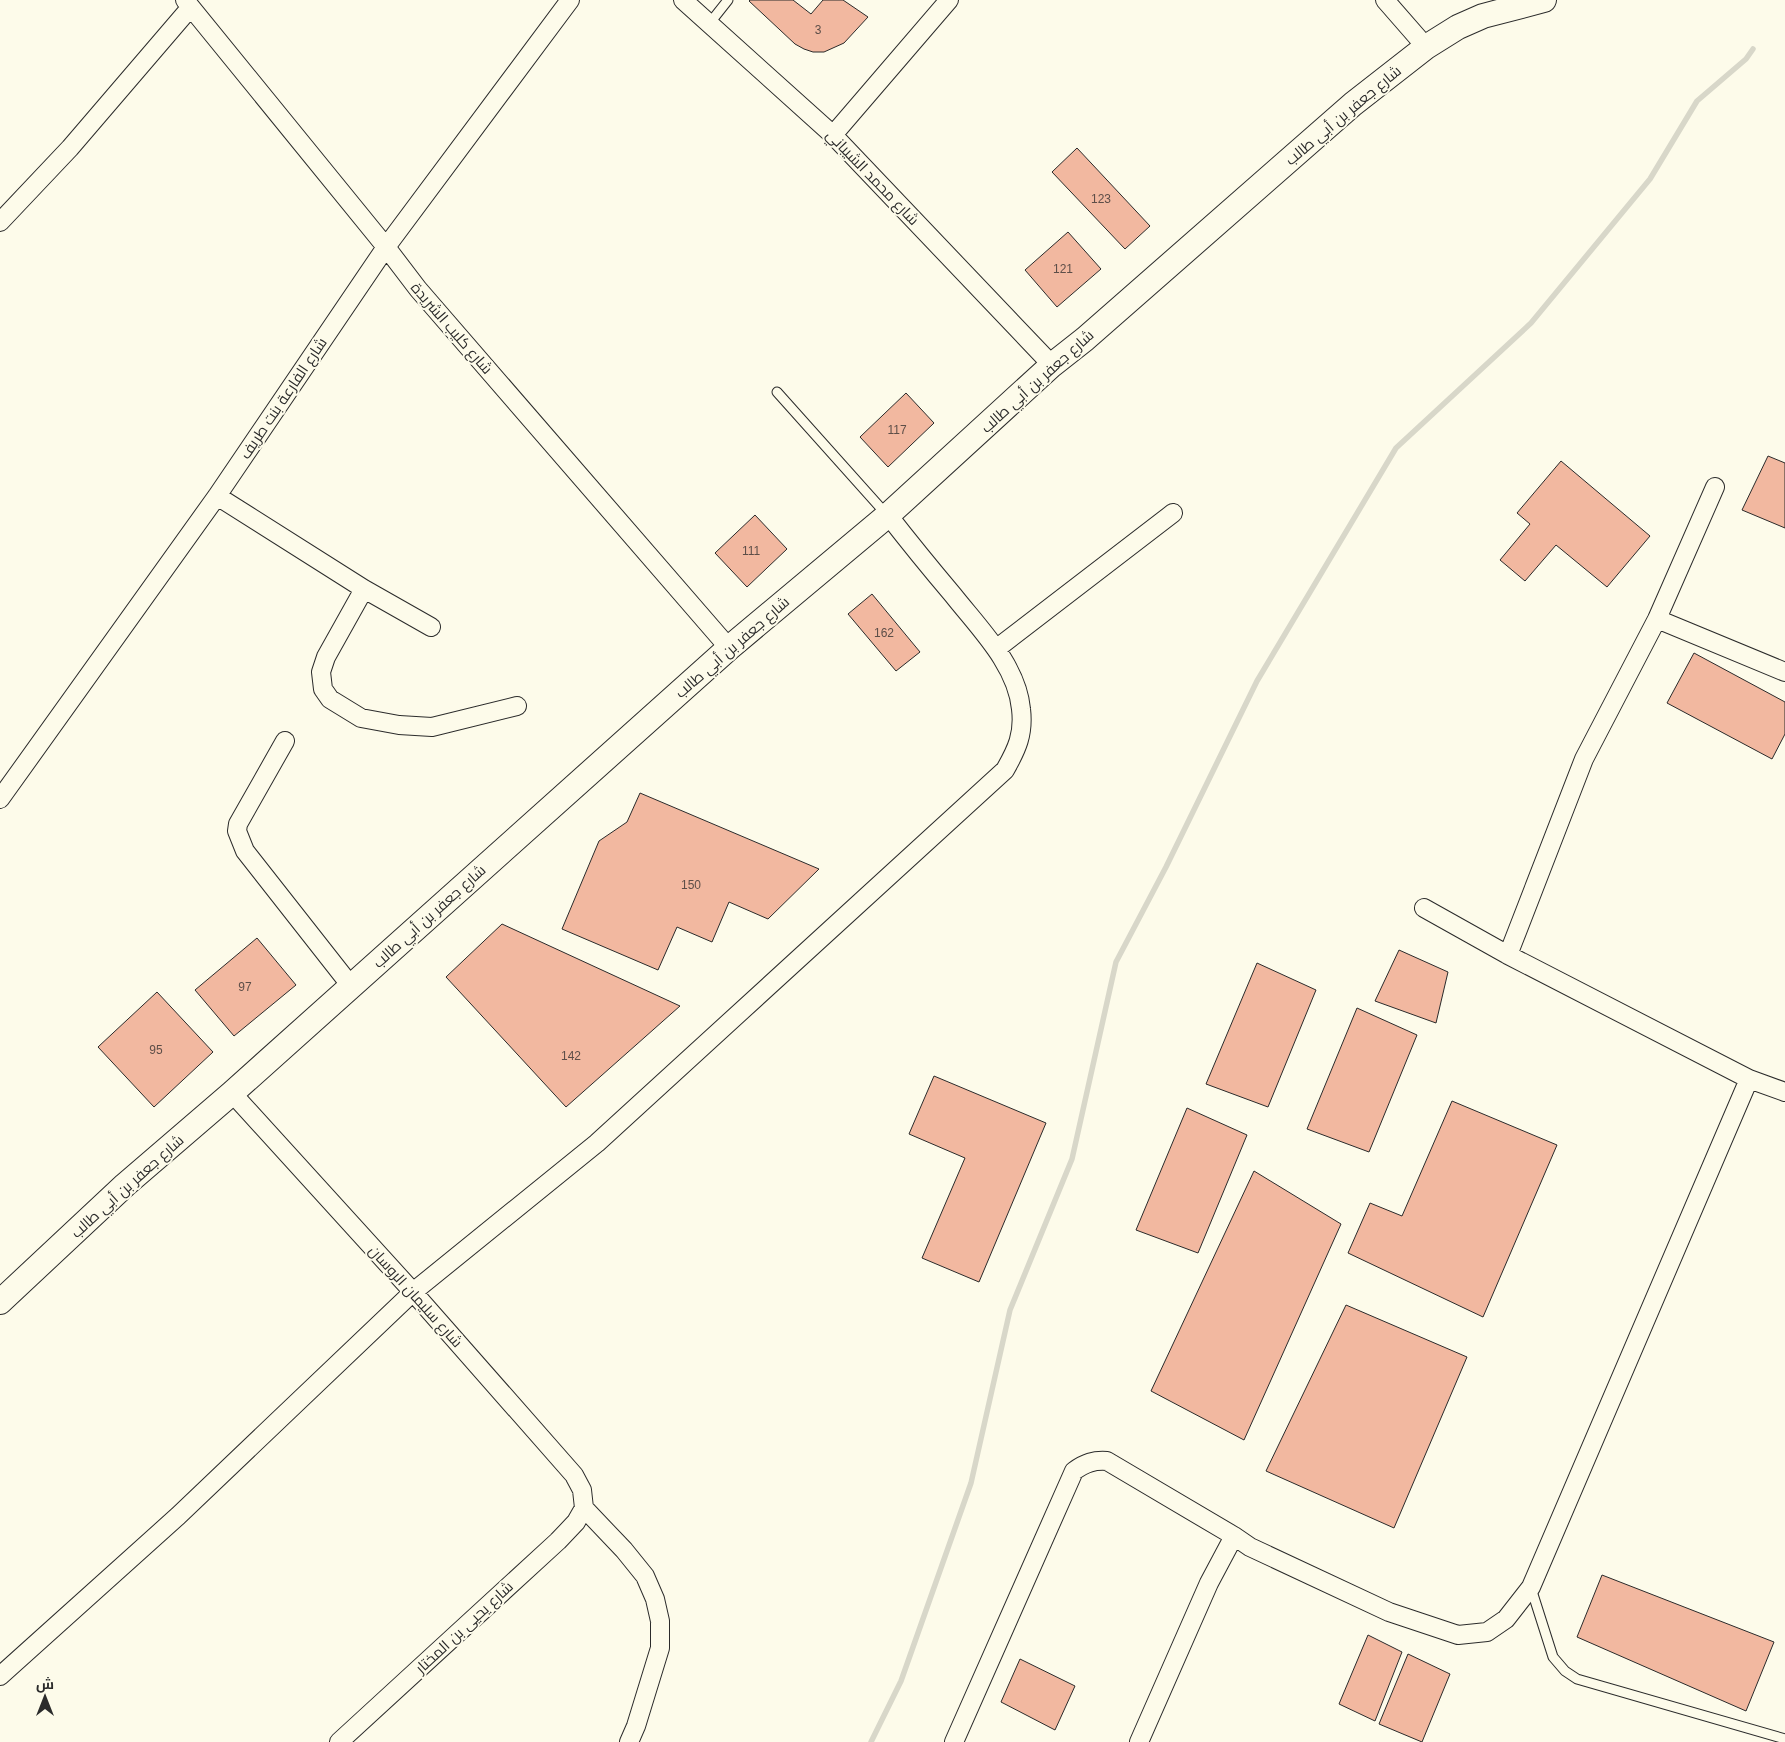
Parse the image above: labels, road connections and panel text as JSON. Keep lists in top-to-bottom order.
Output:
{
  "streets": {
    "street": [
      "شارع جعفر بن أبي طالب",
      "شارع محمد الشيباني",
      "شارع كليب الشريدة",
      "شارع الفارعة بنت طريف",
      "شارع سليمان الروسان",
      "شارع يحيى بن المختار"
    ]
  },
  "crossings": [
    ["شارع جعفر بن أبي طالب", "شارع محمد الشيباني"],
    ["شارع جعفر بن أبي طالب", "شارع كليب الشريدة"],
    ["شارع جعفر بن أبي طالب", "شارع سليمان الروسان"],
    ["شارع كليب الشريدة", "شارع الفارعة بنت طريف"],
    ["شارع سليمان الروسان", "شارع يحيى بن المختار"]
  ],
  "house_numbers": [
    "3",
    "123",
    "121",
    "117",
    "111",
    "162",
    "150",
    "97",
    "95",
    "142"
  ],
  "north": "top"
}
